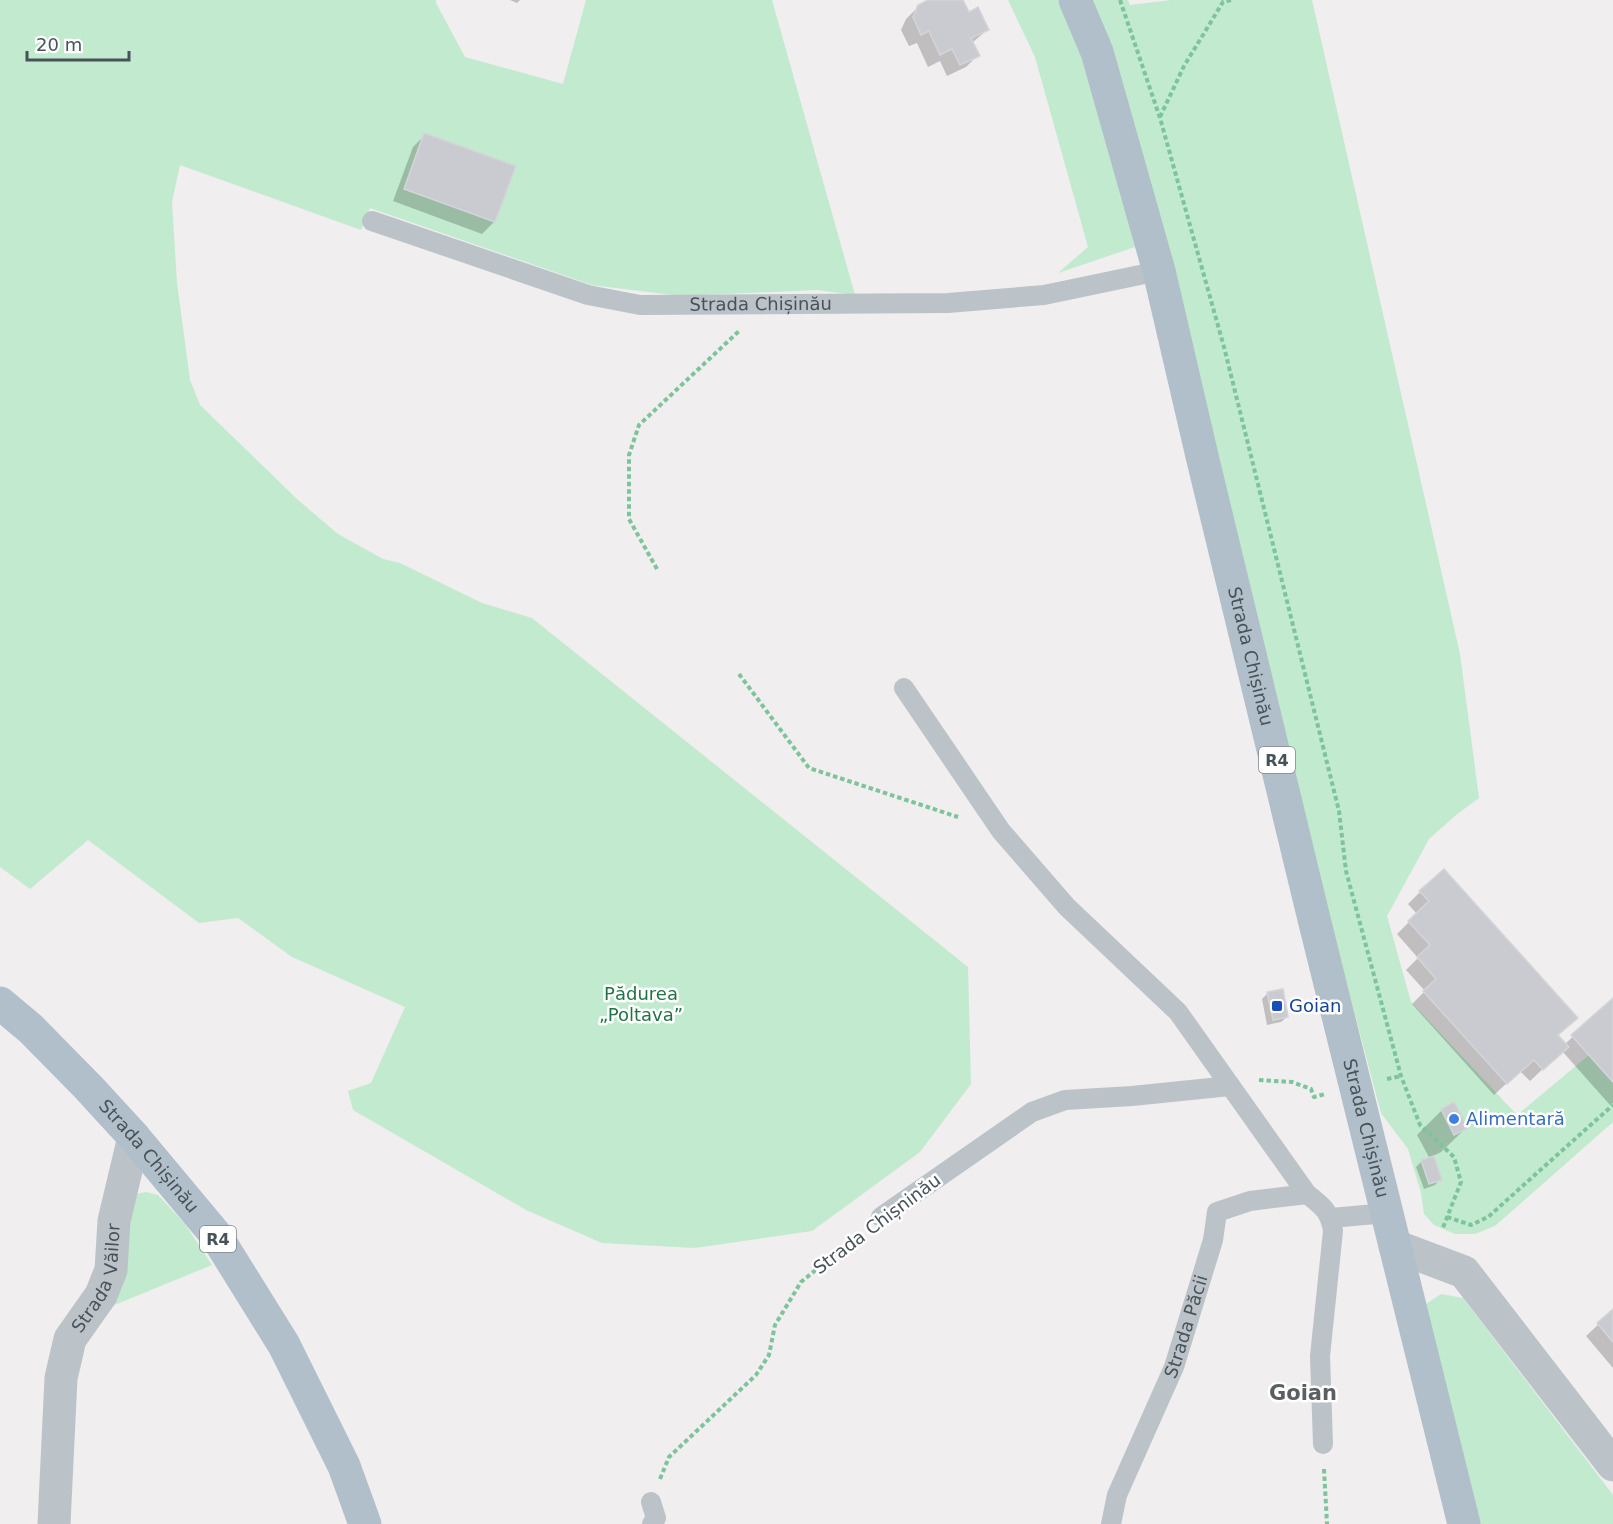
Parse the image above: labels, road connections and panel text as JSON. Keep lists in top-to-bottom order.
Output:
{
  "streets": {
    "main road": ["Strada Chișinău", "R4"],
    "street": ["Strada Văilor"],
    "lane": ["Strada Chișninău", "Strada Păcii"]
  },
  "crossings": [
    ["Strada Chișinău", "Strada Văilor"]
  ],
  "districts": ["Goian"],
  "parks": ["Pădurea „Poltava”"],
  "places": {
    "transit": ["Goian"],
    "other": ["Alimentară"]
  },
  "scale_bar": "20 m"
}
